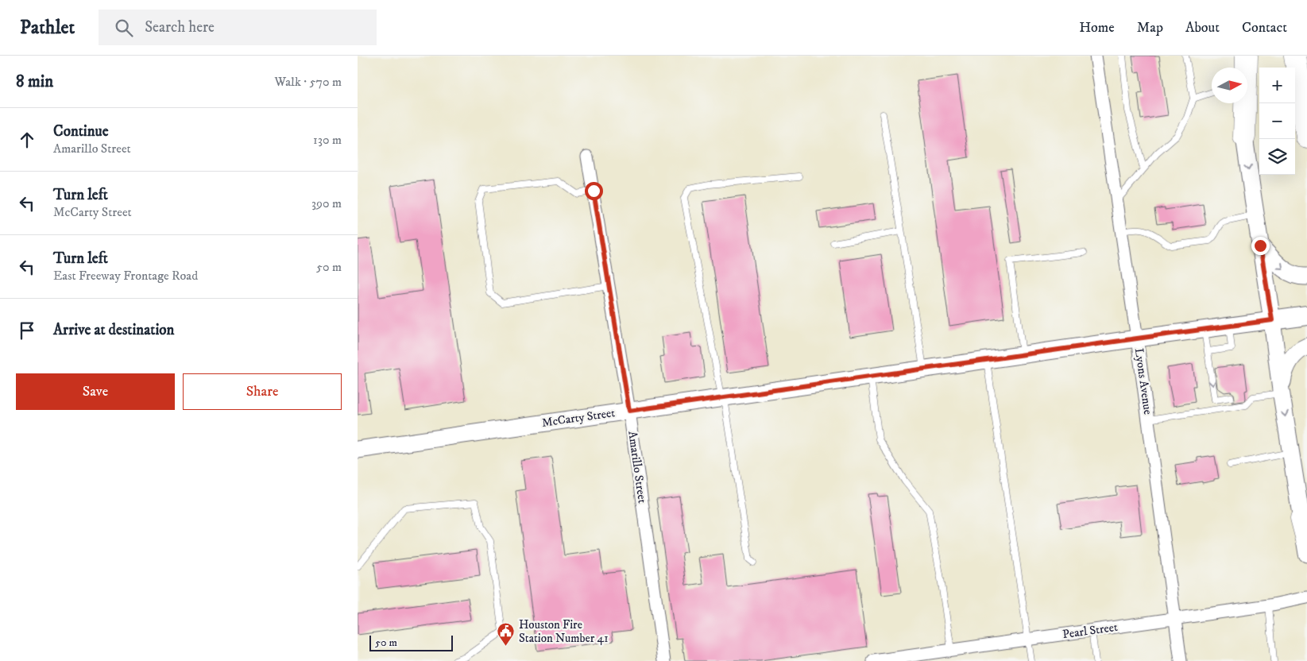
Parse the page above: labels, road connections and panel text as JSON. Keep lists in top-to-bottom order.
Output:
{
  "streets": {
    "main road": ["McCarty Street"],
    "street": ["Lyons Avenue", "Amarillo Street", "Pearl Street"]
  },
  "crossings": [
    ["Lyons Avenue", "McCarty Street"],
    ["Lyons Avenue", "Pearl Street"],
    ["McCarty Street", "Amarillo Street"]
  ],
  "places": {
    "public building": ["Houston Fire Station Number 41"]
  },
  "scale_bar": "50 m",
  "north": "right",
  "page": {
    "header": "Pathlet",
    "search": "Search here",
    "nav": [
      "Home",
      "Map",
      "About",
      "Contact"
    ],
    "heading": ["8 min", "Walk · 570 m"],
    "map_buttons": ["+", "−"],
    "list": [
      ["Continue", "Amarillo Street", "130 m"],
      ["Turn left", "McCarty Street", "390 m"],
      ["Turn left", "East Freeway Frontage Road", "50 m"],
      "Arrive at destination"
    ],
    "buttons": ["Save", "Share"],
    "scale": "50 m"
  }
}
